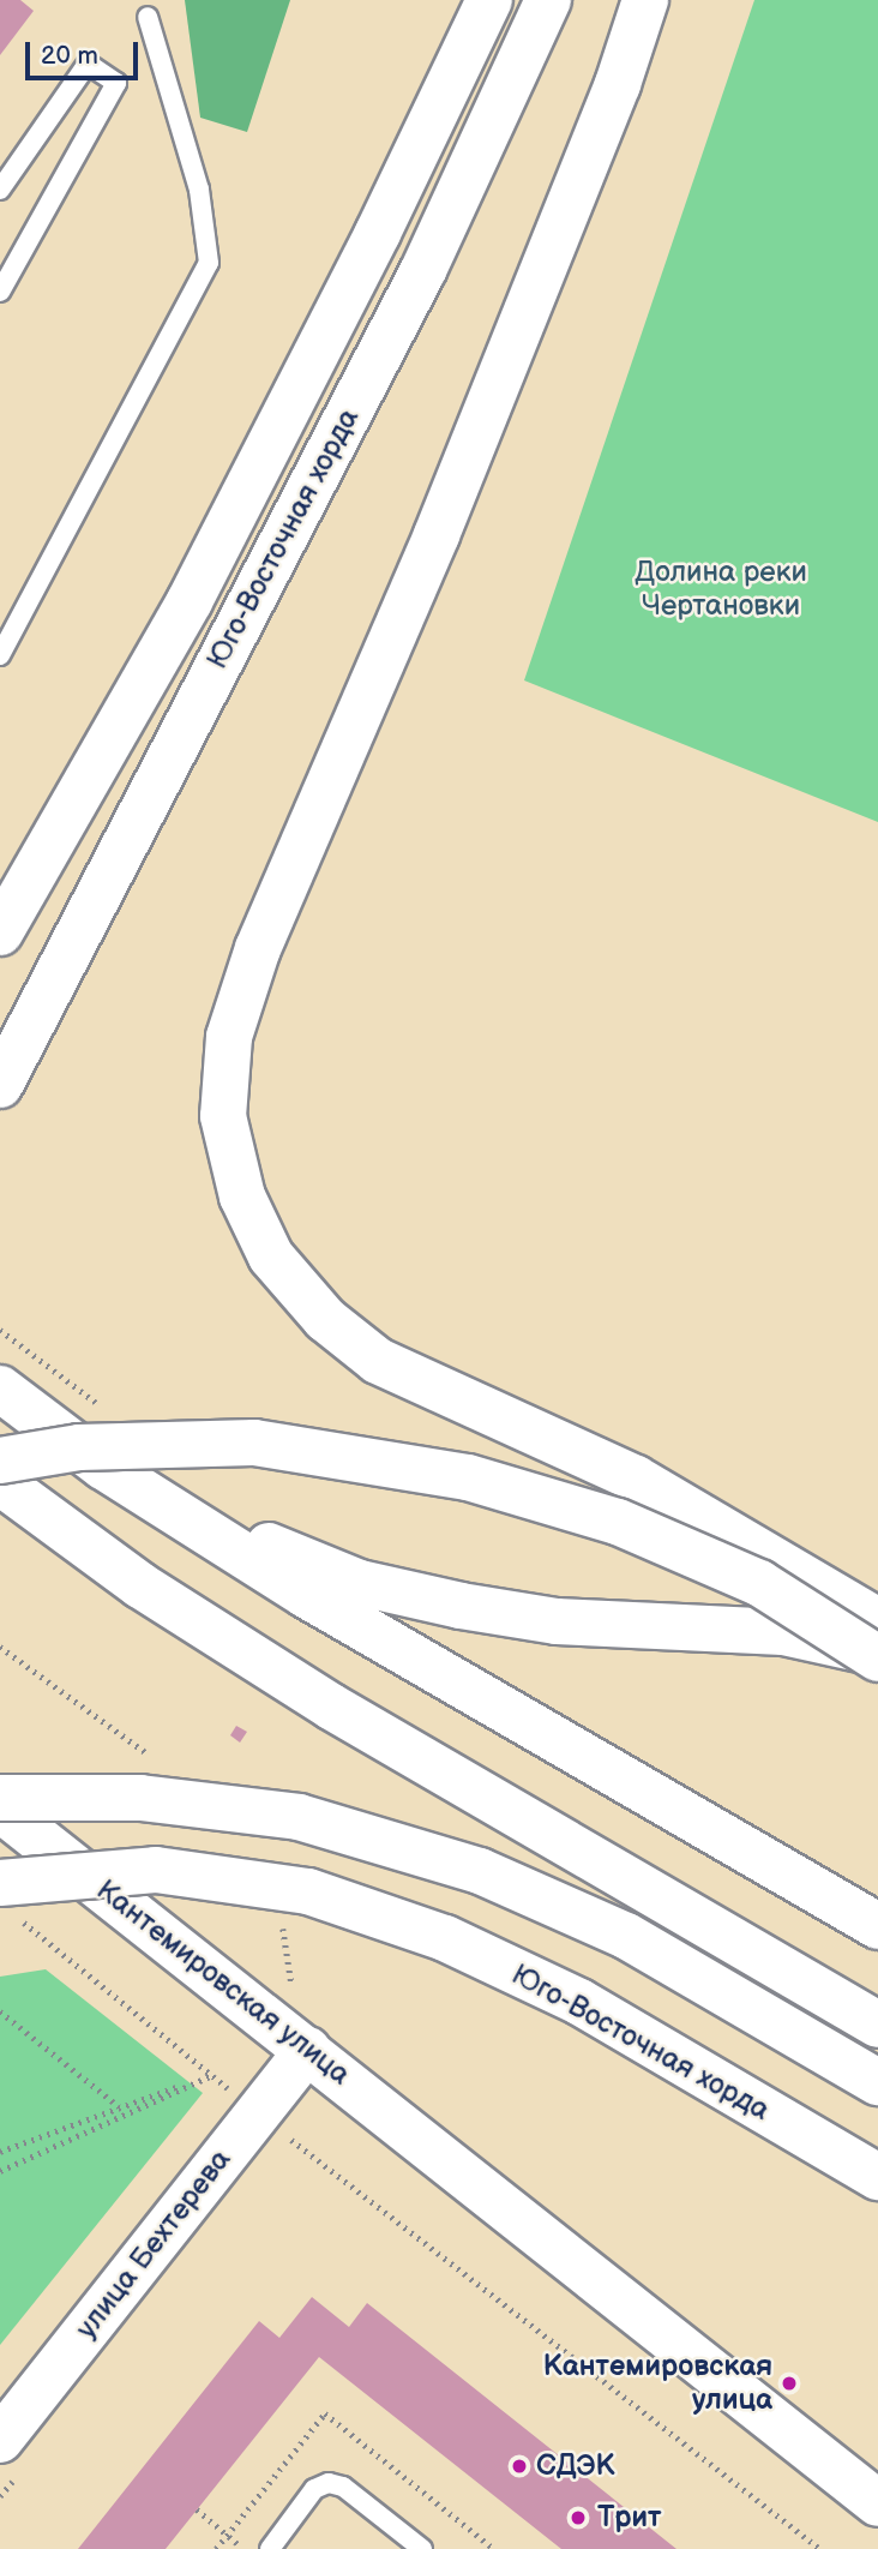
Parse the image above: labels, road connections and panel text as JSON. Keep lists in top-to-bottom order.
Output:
{
  "streets": {
    "main road": ["Юго-Восточная хорда", "Кантемировская улица", "улица Бехтерева"]
  },
  "crossings": [
    ["Кантемировская улица", "улица Бехтерева"]
  ],
  "parks": ["Долина реки Чертановки"],
  "places": ["Кантемировская улица", "СДЭК", "Трит"],
  "scale_bar": "20 m"
}
